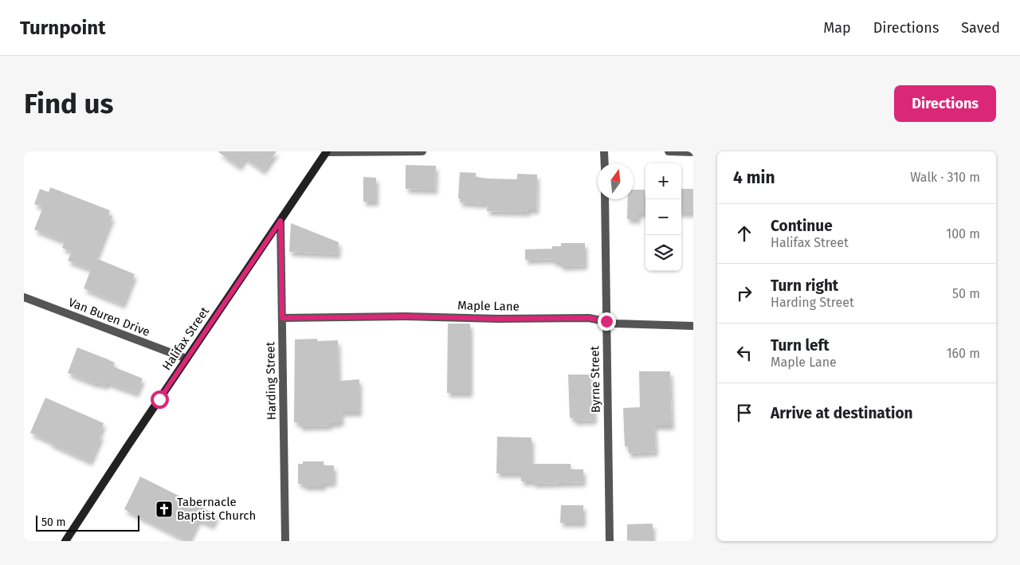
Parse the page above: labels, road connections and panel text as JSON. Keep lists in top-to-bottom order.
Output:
{
  "streets": {
    "main road": ["Halifax Street"],
    "street": [
      "Maple Lane",
      "Van Buren Drive",
      "Byrne Street",
      "Harding Street"
    ]
  },
  "crossings": [
    ["Maple Lane", "Byrne Street"],
    ["Maple Lane", "Harding Street"],
    ["Van Buren Drive", "Halifax Street"],
    ["Halifax Street", "Harding Street"]
  ],
  "places": {
    "church": ["Tabernacle Baptist Church"]
  },
  "scale_bar": "50 m",
  "north": "top",
  "page": {
    "header": "Turnpoint",
    "nav": ["Map", "Directions", "Saved"],
    "buttons": "Directions",
    "title": "Find us",
    "heading": ["4 min", "Walk · 310 m"],
    "map_buttons": ["+", "−"],
    "list": [
      ["Continue", "Halifax Street", "100 m"],
      ["Turn right", "Harding Street", "50 m"],
      ["Turn left", "Maple Lane", "160 m"],
      "Arrive at destination"
    ],
    "scale": "50 m"
  }
}
